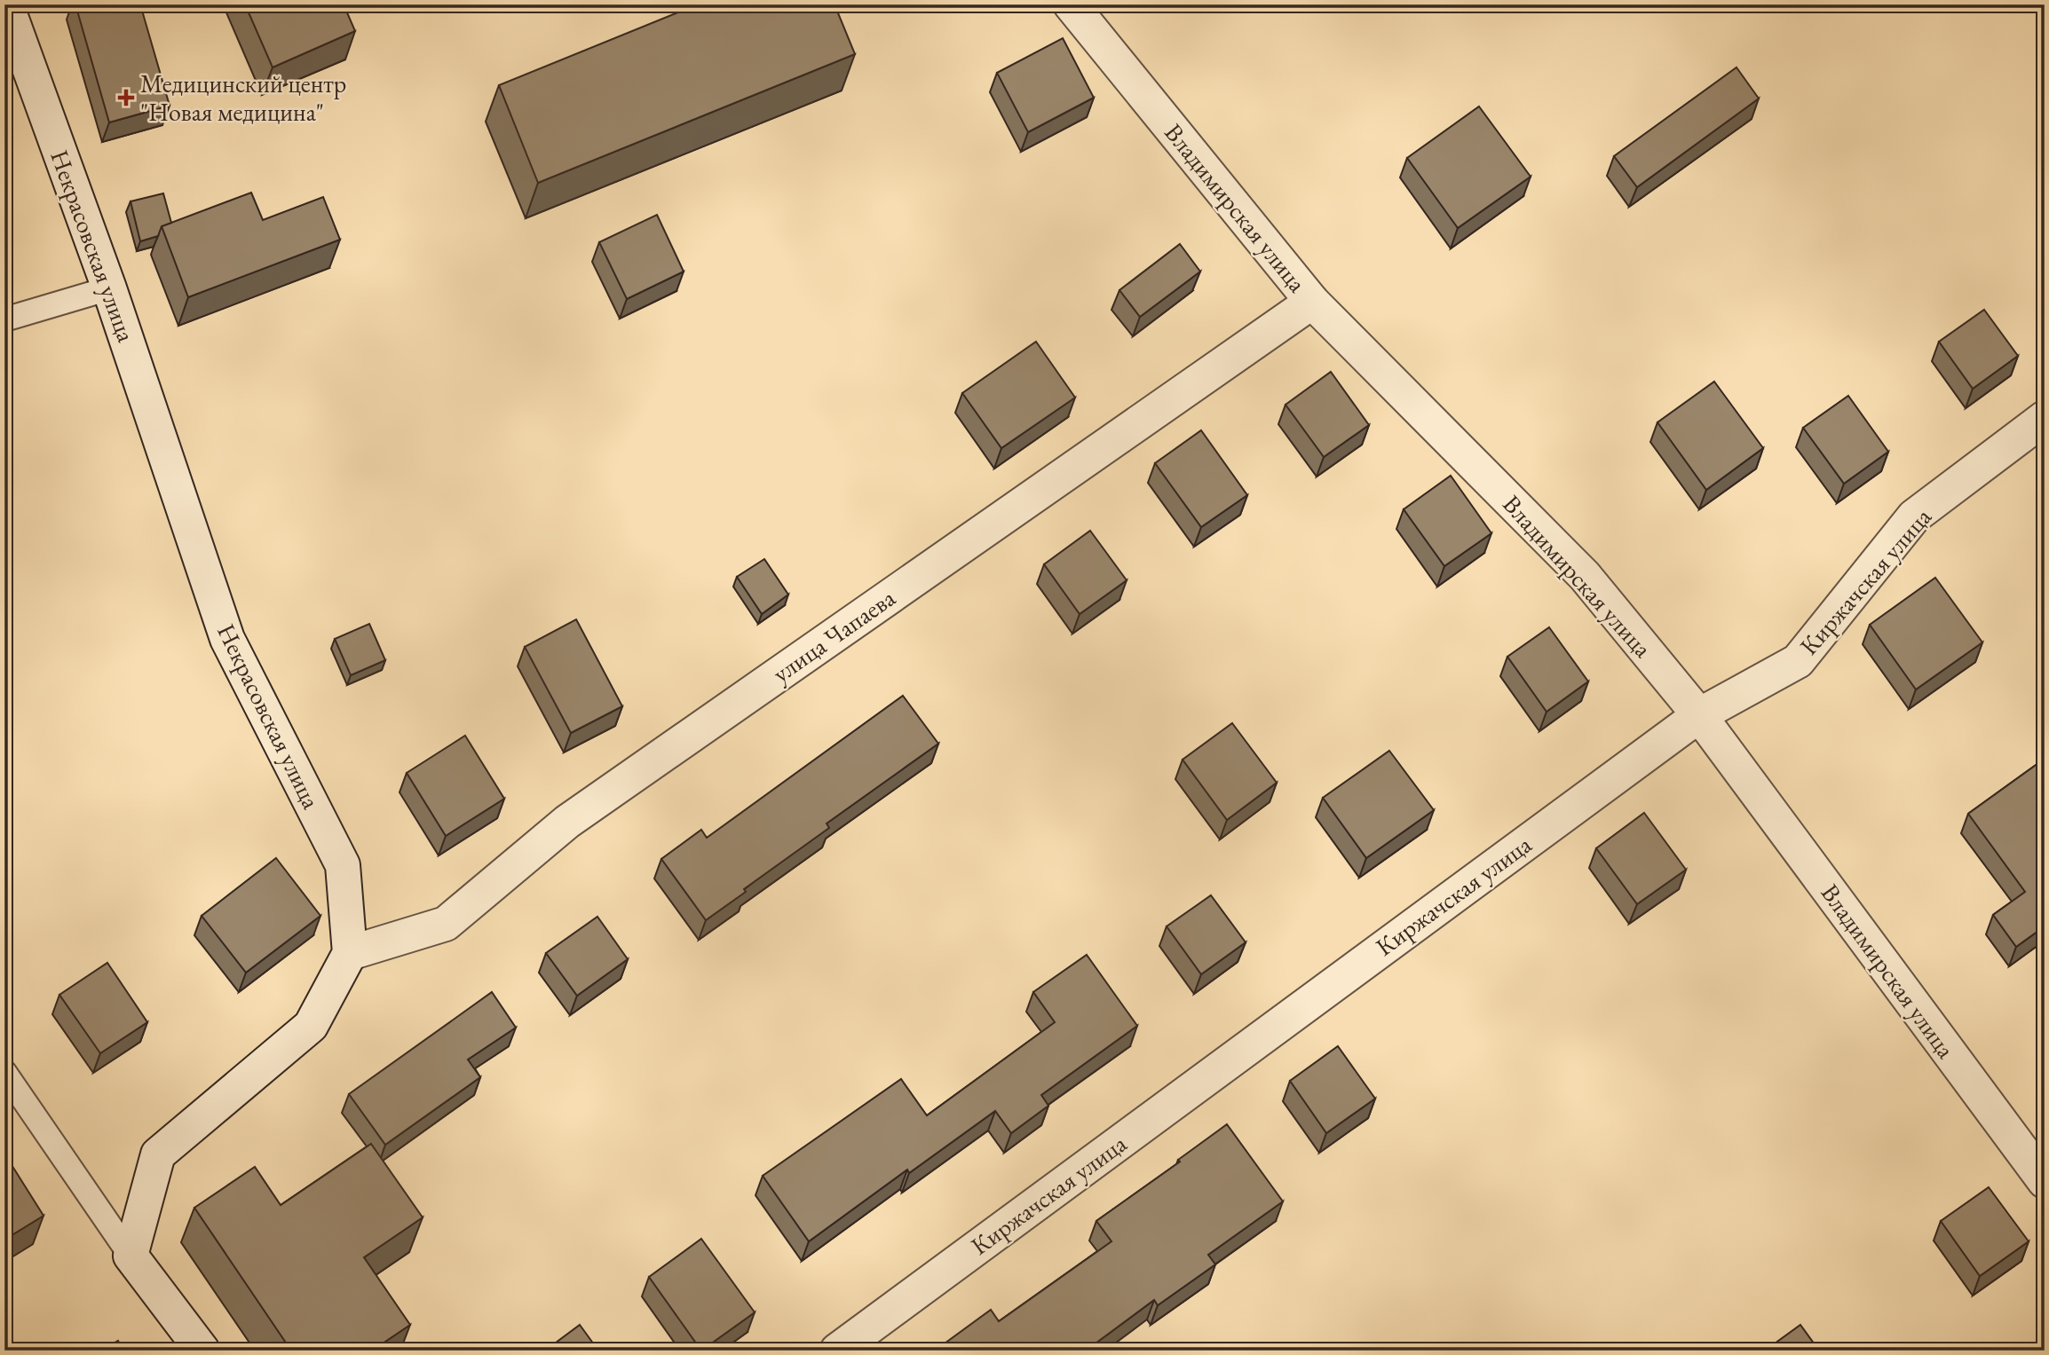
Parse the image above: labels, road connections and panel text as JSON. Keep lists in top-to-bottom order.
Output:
{
  "streets": {
    "street": [
      "Владимирская улица",
      "Некрасовская улица",
      "Киржачская улица",
      "улица Чапаева"
    ]
  },
  "crossings": [
    ["Владимирская улица", "Киржачская улица"],
    ["Владимирская улица", "улица Чапаева"],
    ["Некрасовская улица", "улица Чапаева"]
  ],
  "places": {
    "health": ["Медицинский центр \"Новая медицина\""]
  }
}
